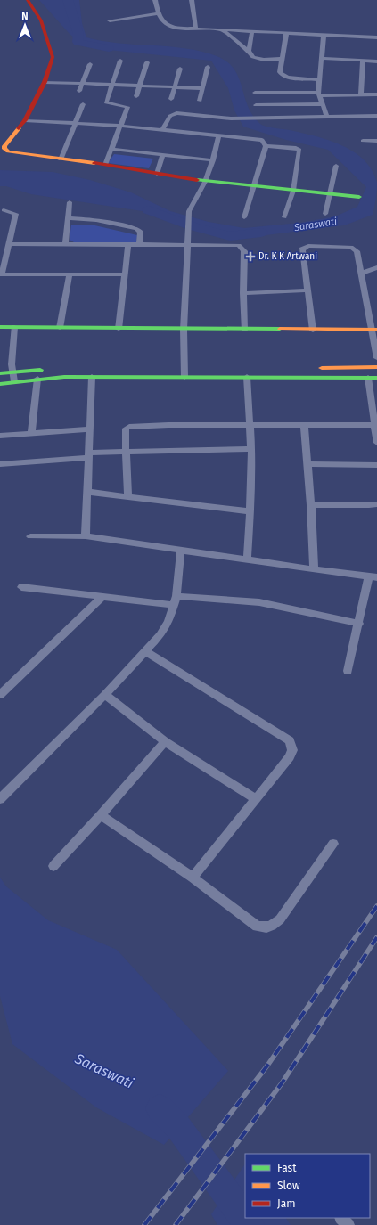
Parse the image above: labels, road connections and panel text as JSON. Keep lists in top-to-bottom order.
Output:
{
  "water": ["Saraswati"],
  "places": {
    "health": ["Dr. K K Artwani"]
  },
  "legend": ["Fast", "Slow", "Jam"],
  "north": "top"
}
